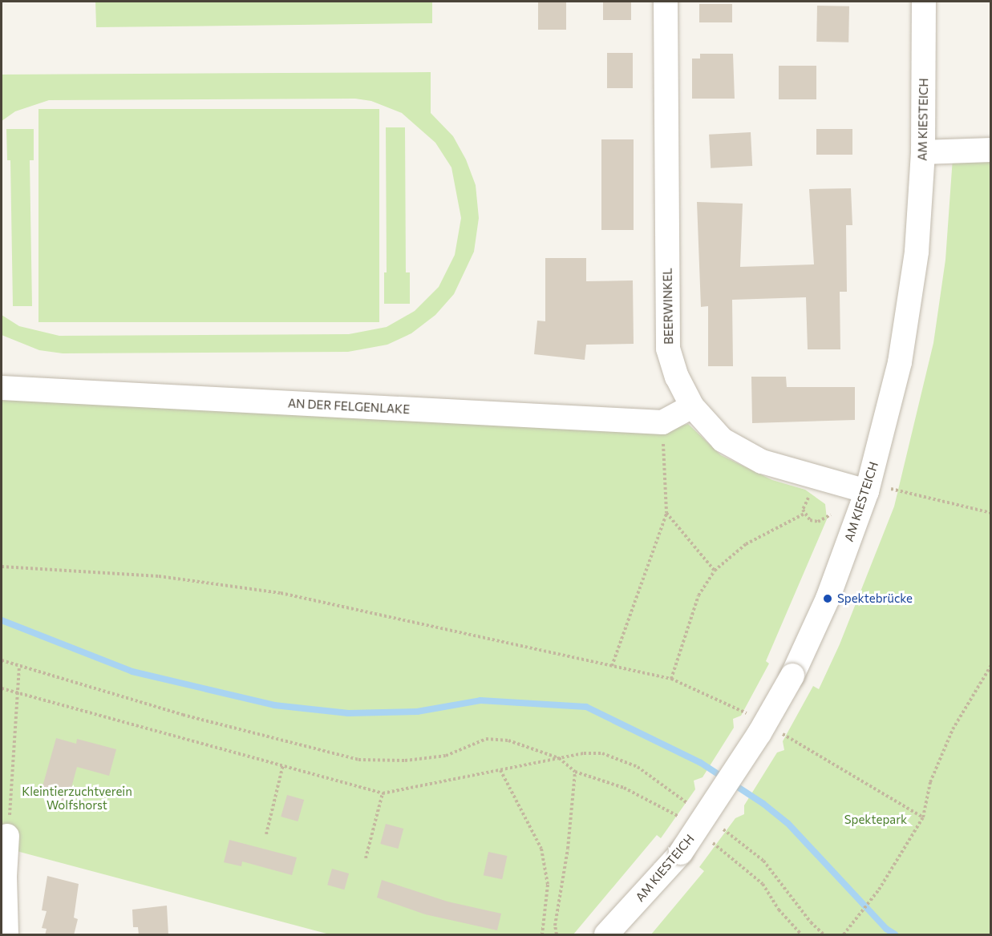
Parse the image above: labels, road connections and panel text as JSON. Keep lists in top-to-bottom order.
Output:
{
  "streets": {
    "street": ["AM KIESTEICH", "BEERWINKEL", "AN DER FELGENLAKE"]
  },
  "crossings": [
    ["AM KIESTEICH", "BEERWINKEL"],
    ["BEERWINKEL", "AN DER FELGENLAKE"]
  ],
  "parks": ["Kleintierzuchtverein Wolfshorst", "Spektepark"],
  "places": ["Spektebrücke"]
}
